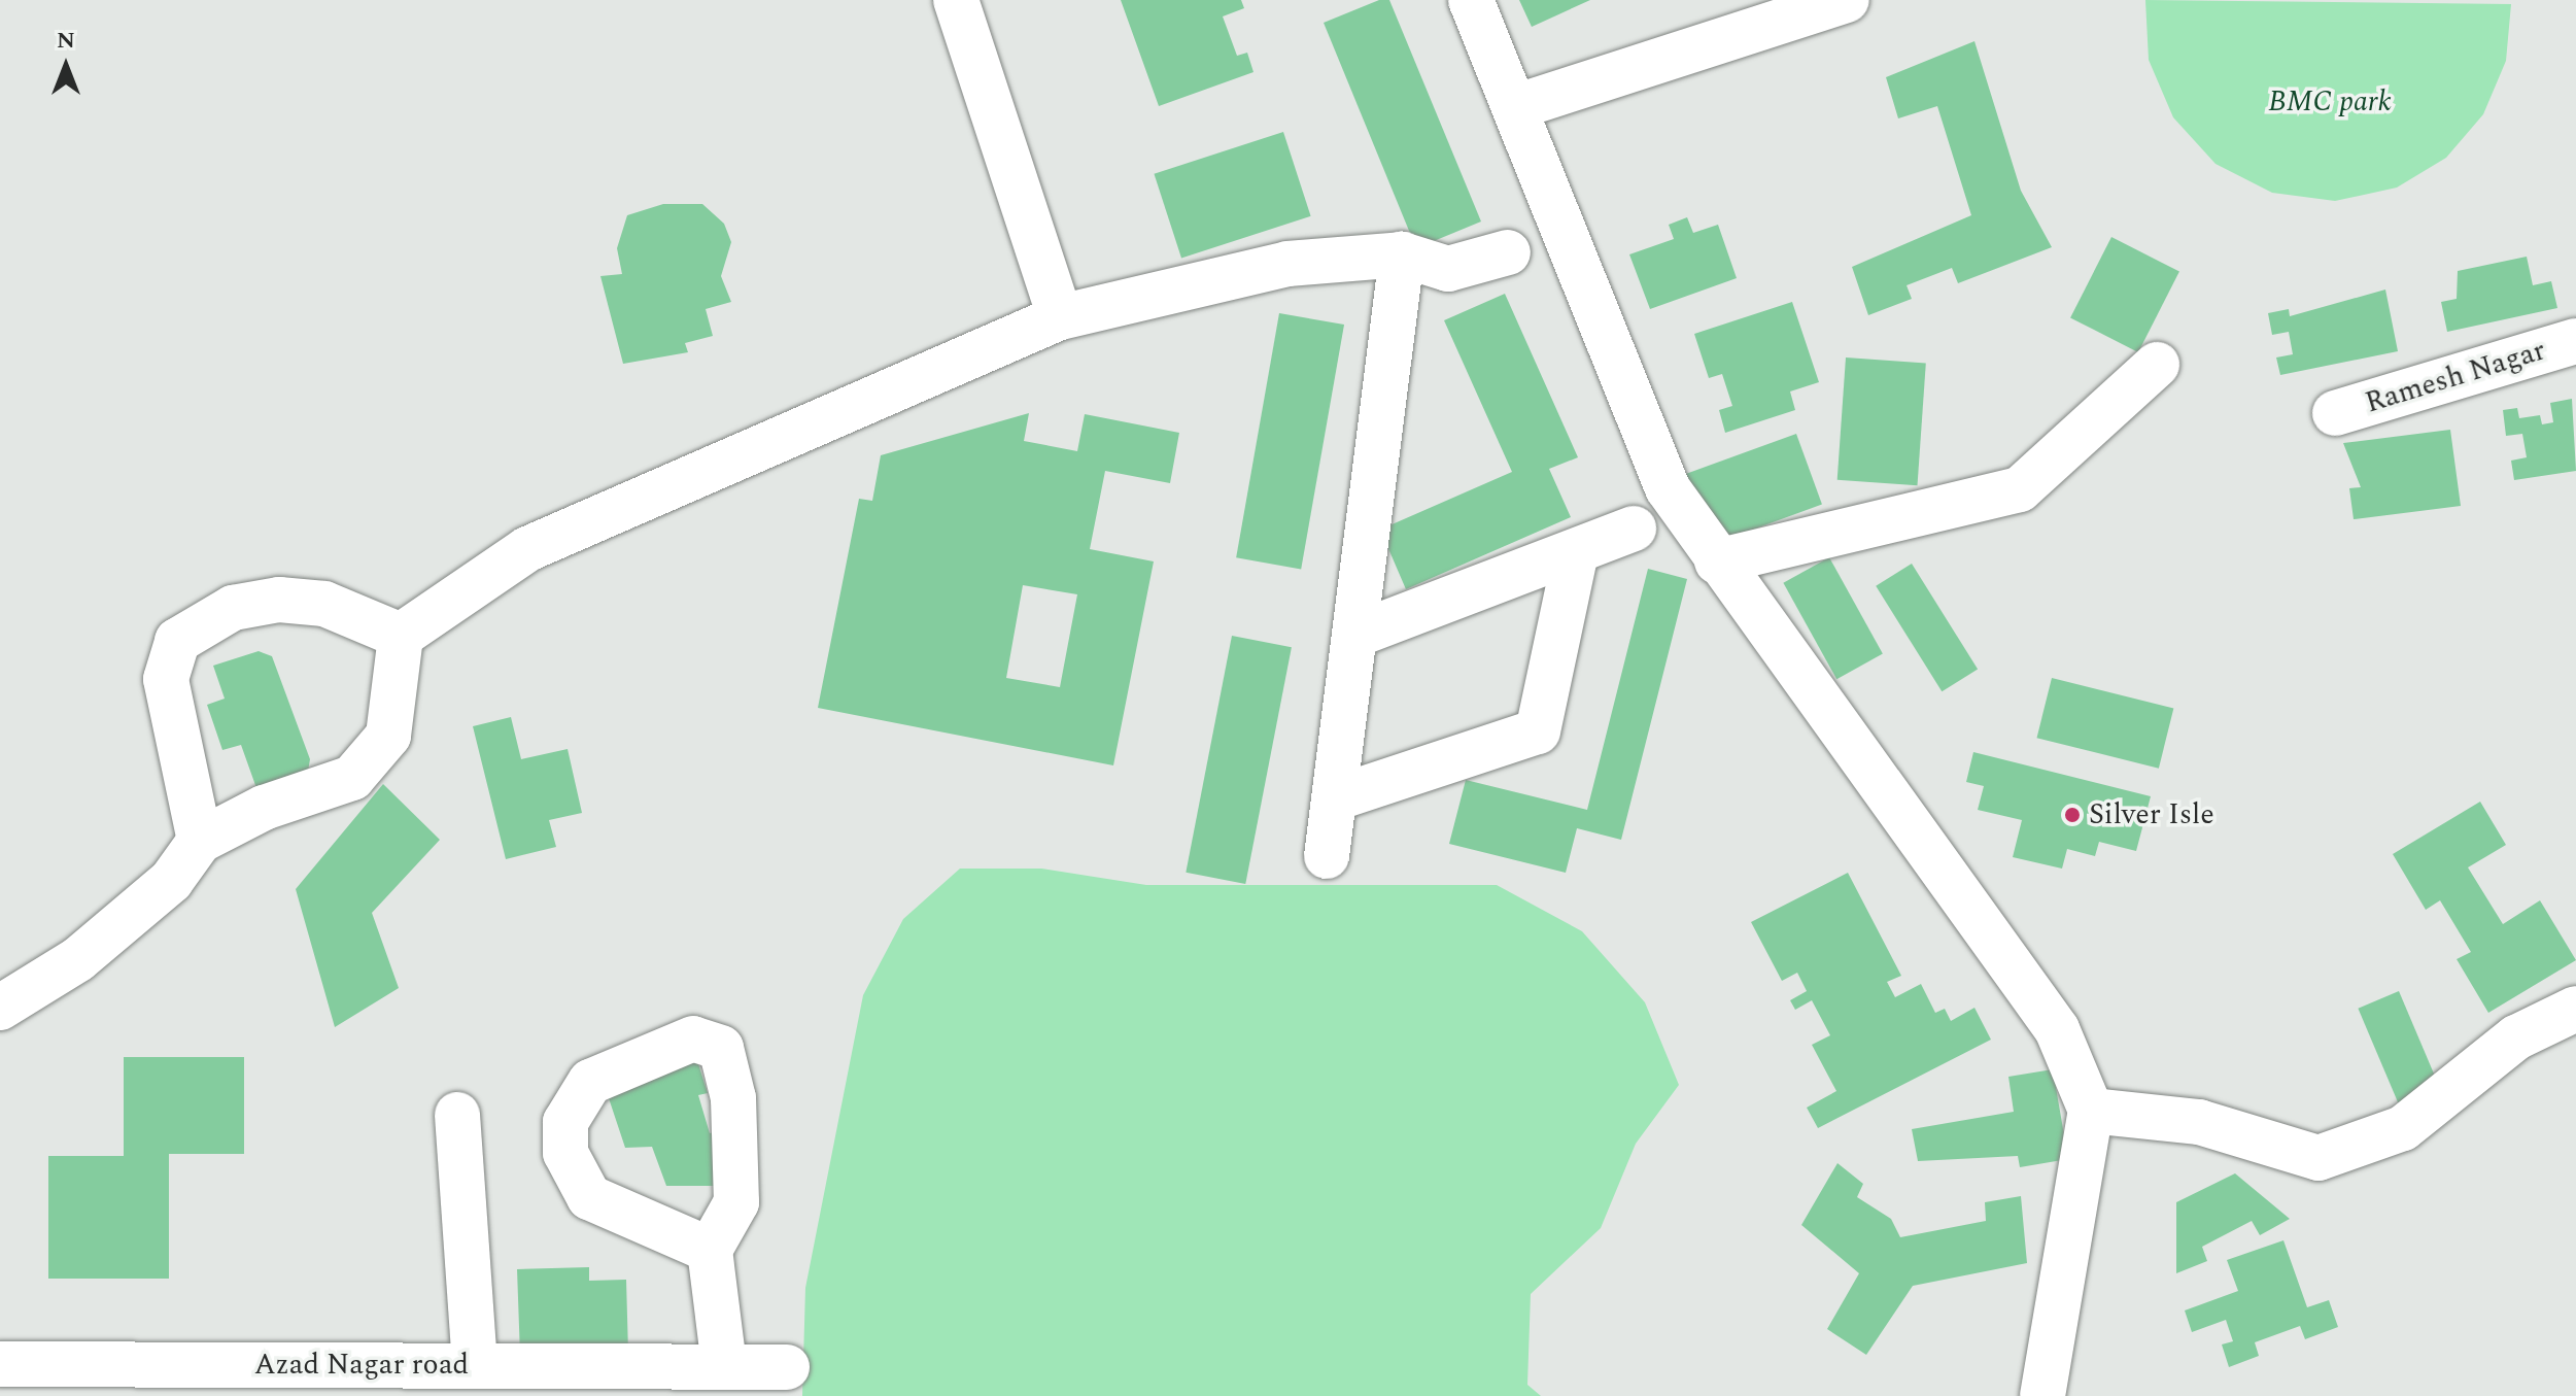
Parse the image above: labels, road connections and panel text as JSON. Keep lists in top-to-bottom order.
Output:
{
  "streets": {
    "street": ["Ramesh Nagar", "Azad Nagar road"]
  },
  "parks": ["BMC park"],
  "places": ["Silver Isle"],
  "north": "top"
}
